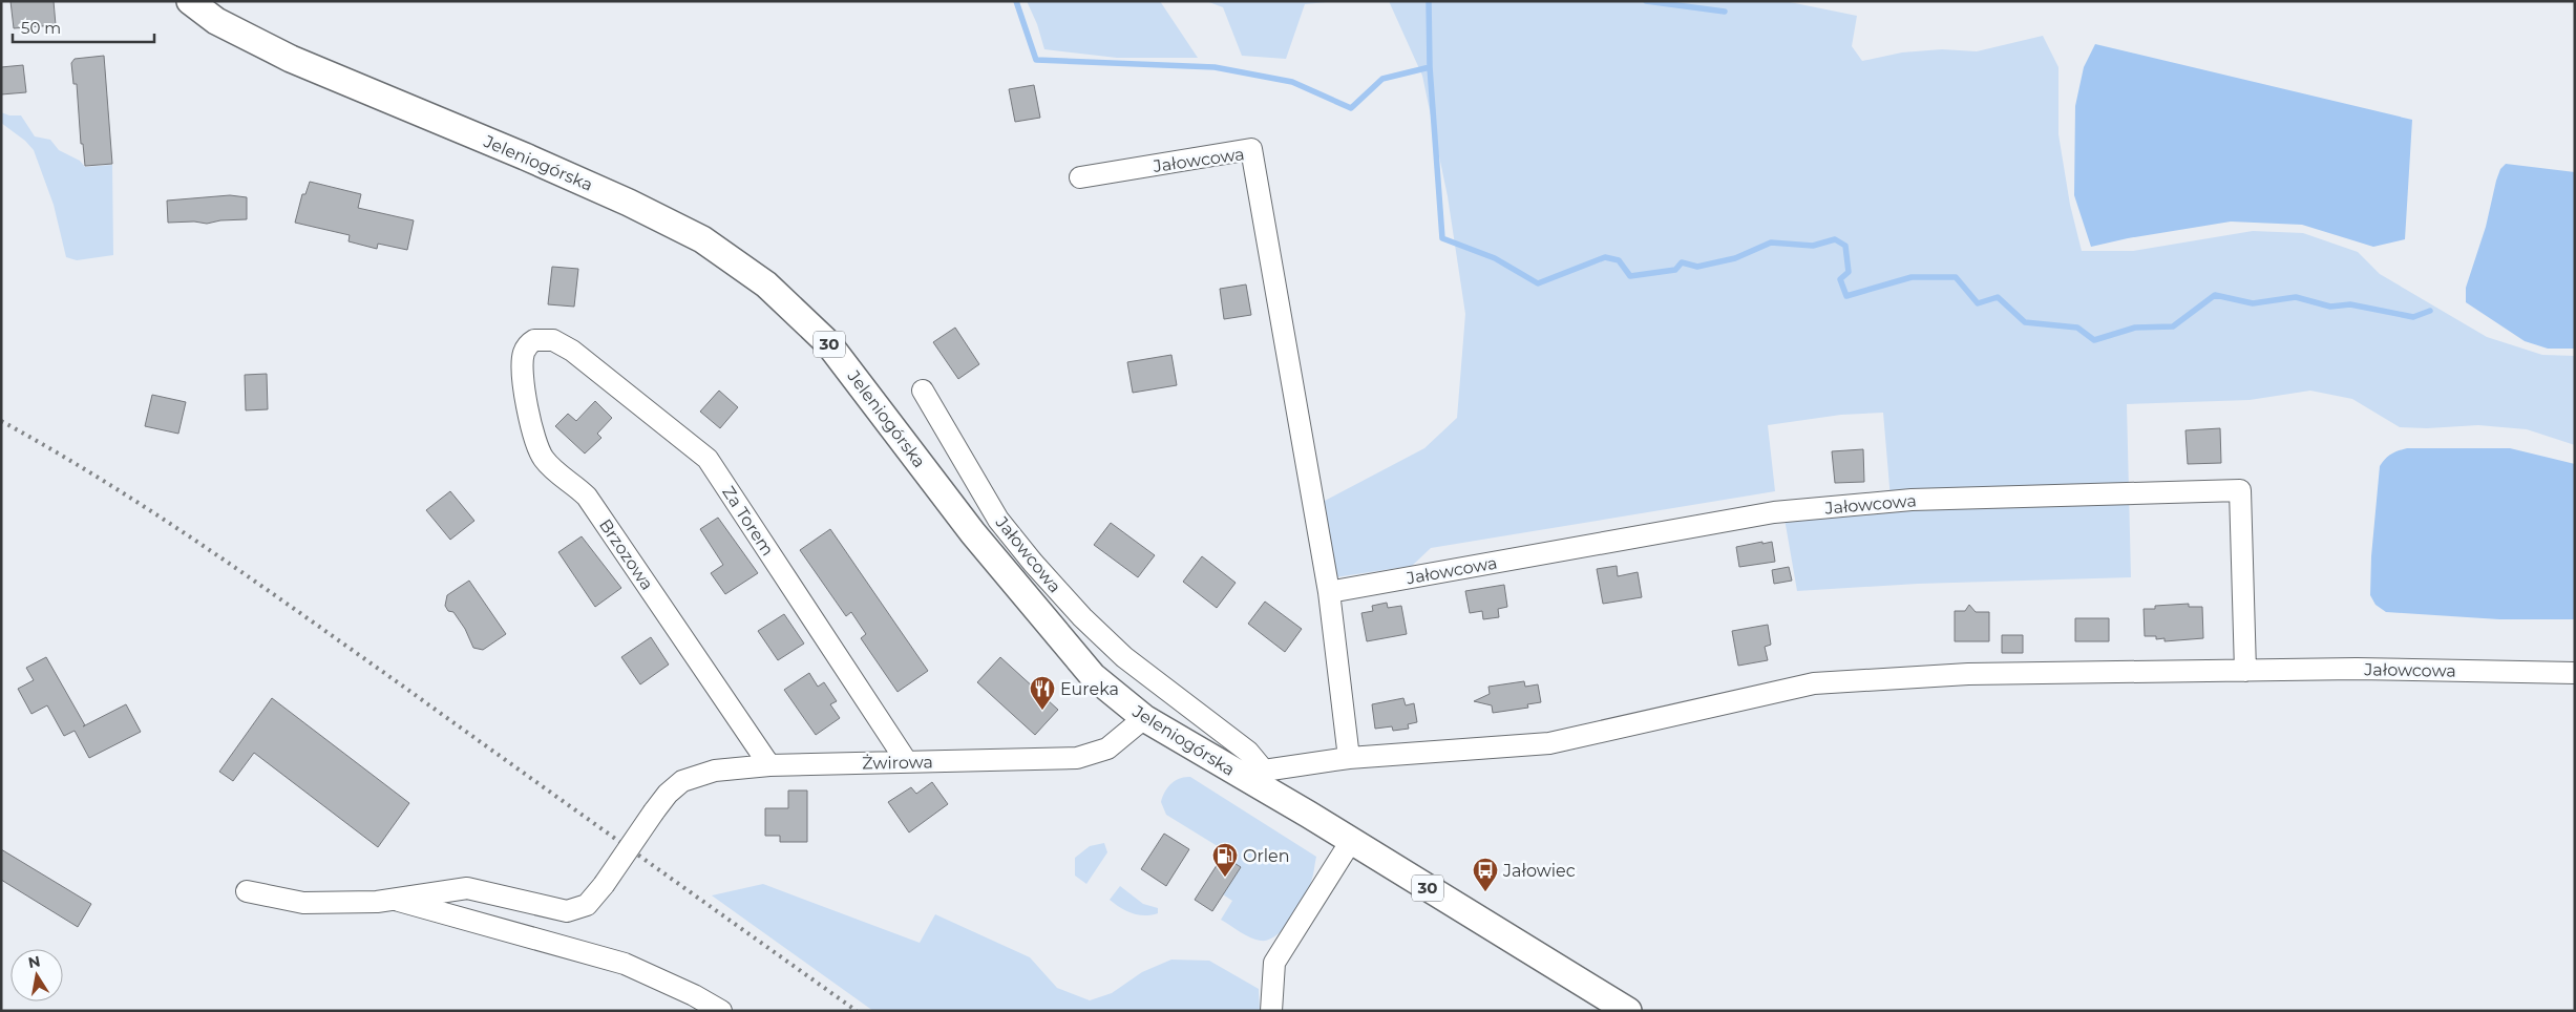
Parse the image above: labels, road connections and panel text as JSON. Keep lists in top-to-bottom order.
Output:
{
  "streets": {
    "main road": ["Jeleniogórska", "30"],
    "street": [
      "Jałowcowa",
      "Za Torem",
      "Brzozowa",
      "Żwirowa"
    ]
  },
  "crossings": [
    ["Jałowcowa", "Jeleniogórska"],
    ["Jeleniogórska", "30"],
    ["Jeleniogórska", "Żwirowa"],
    ["Za Torem", "Brzozowa"],
    ["Za Torem", "Żwirowa"],
    ["Brzozowa", "Żwirowa"]
  ],
  "places": {
    "restaurant": ["Eureka"],
    "fuel station": ["Orlen"],
    "bus stop": ["Jałowiec"]
  },
  "scale_bar": "50 m",
  "north": "top"
}
